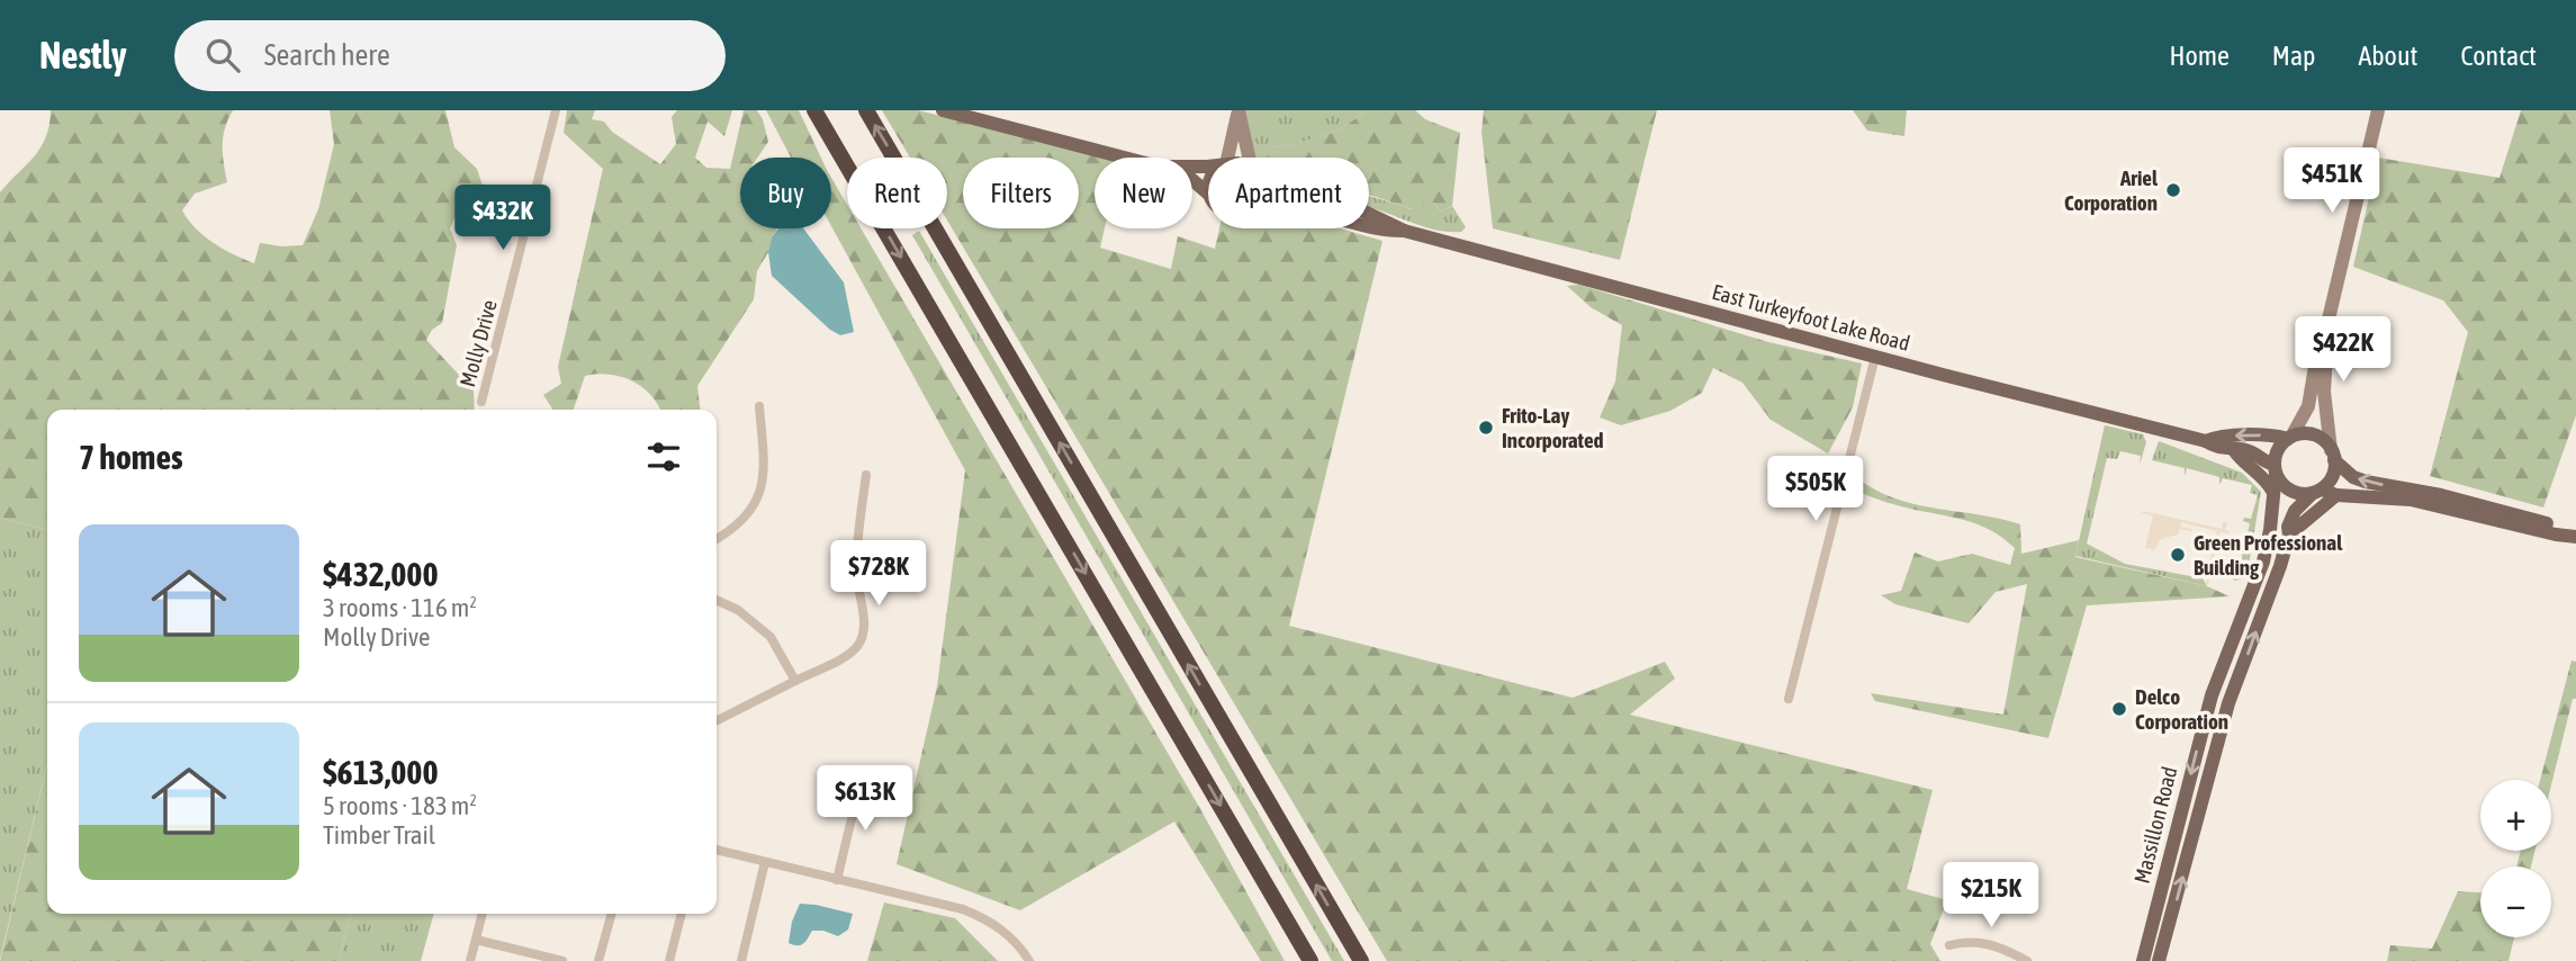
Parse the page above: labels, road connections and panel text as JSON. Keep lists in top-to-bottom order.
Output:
{
  "streets": {
    "main road": ["East Turkeyfoot Lake Road", "Massillon Road"],
    "street": ["Molly Drive"]
  },
  "crossings": [
    ["East Turkeyfoot Lake Road", "Massillon Road"]
  ],
  "places": [
    "Ariel Corporation",
    "Frito-Lay Incorporated",
    "Green Professional Building",
    "Delco Corporation"
  ],
  "page": {
    "header": "Nestly",
    "search": "Search here",
    "nav": [
      "Home",
      "Map",
      "About",
      "Contact"
    ],
    "price": [
      "$451K",
      "$432K",
      "$422K",
      "$505K",
      "$728K",
      "$613K",
      "$215K"
    ],
    "chip": [
      "Buy",
      "Rent",
      "Filters",
      "New",
      "Apartment"
    ],
    "heading": "7 homes",
    "list": [
      {
        "name": "$432,000",
        "note": "3 rooms · 116 m² · Molly Drive"
      },
      {
        "name": "$613,000",
        "note": "5 rooms · 183 m² · Timber Trail"
      }
    ],
    "map_buttons": ["+", "−"]
  }
}
